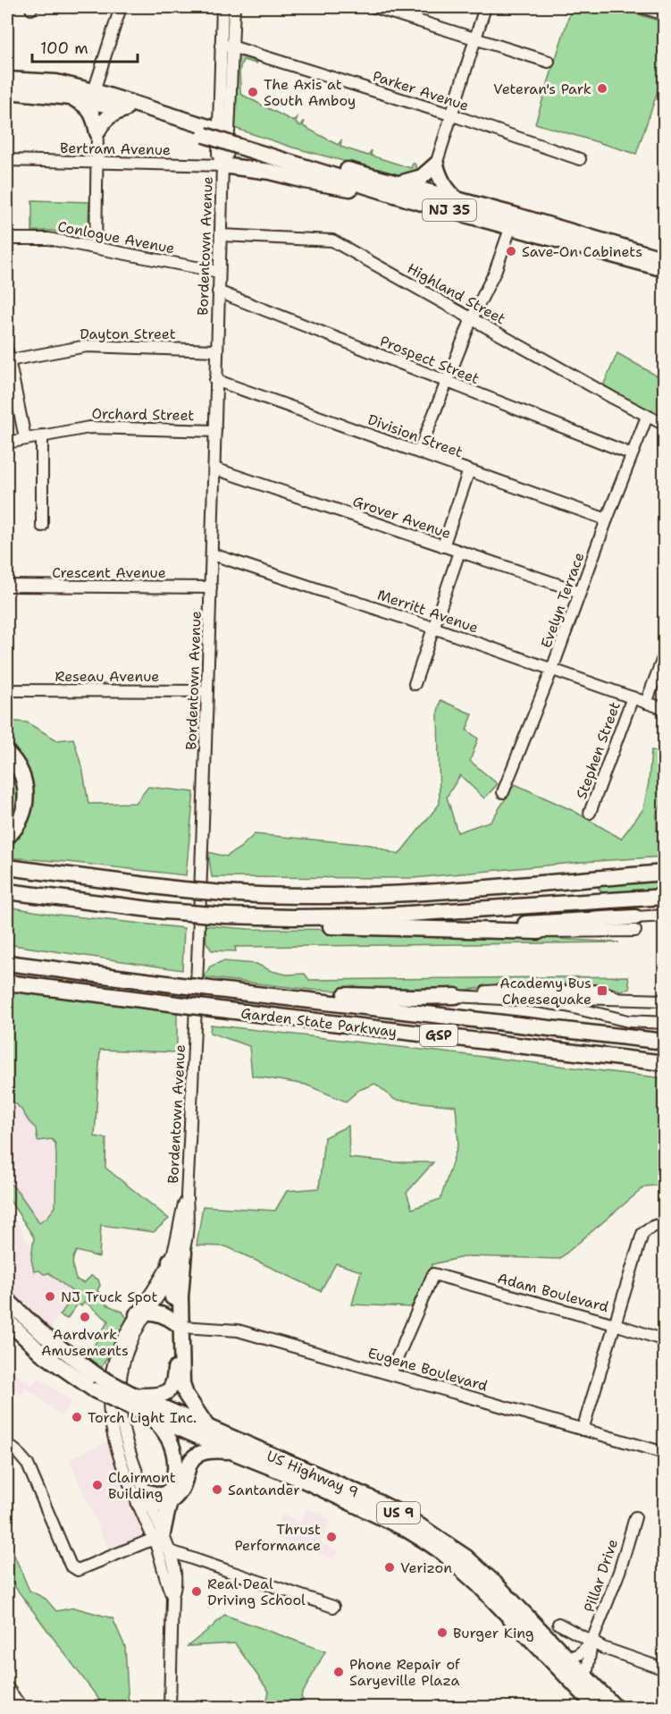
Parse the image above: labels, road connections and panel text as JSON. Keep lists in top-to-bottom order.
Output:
{
  "streets": {
    "highway": [
      "NJ 35",
      "Garden State Parkway",
      "GSP",
      "US Highway 9",
      "US 9"
    ],
    "street": [
      "Parker Avenue",
      "Bertram Avenue",
      "Conlogue Avenue",
      "Bordentown Avenue",
      "Highland Street",
      "Dayton Street",
      "Prospect Street",
      "Orchard Street",
      "Division Street",
      "Grover Avenue",
      "Crescent Avenue",
      "Evelyn Terrace",
      "Merritt Avenue",
      "Reseau Avenue",
      "Stephen Street",
      "Adam Boulevard",
      "Eugene Boulevard",
      "Pillar Drive"
    ]
  },
  "crossings": [
    ["Parker Avenue", "Bordentown Avenue"],
    ["Bertram Avenue", "Bordentown Avenue"],
    ["Conlogue Avenue", "Bordentown Avenue"],
    ["Bordentown Avenue", "Highland Street"],
    ["Bordentown Avenue", "Dayton Street"],
    ["Bordentown Avenue", "Prospect Street"],
    ["Bordentown Avenue", "Orchard Street"],
    ["Bordentown Avenue", "Division Street"],
    ["Bordentown Avenue", "Grover Avenue"],
    ["Bordentown Avenue", "Crescent Avenue"],
    ["Bordentown Avenue", "Merritt Avenue"],
    ["Bordentown Avenue", "Reseau Avenue"],
    ["Highland Street", "Evelyn Terrace"],
    ["Prospect Street", "Evelyn Terrace"],
    ["Division Street", "Evelyn Terrace"],
    ["Grover Avenue", "Evelyn Terrace"],
    ["Evelyn Terrace", "Merritt Avenue"],
    ["Merritt Avenue", "Stephen Street"],
    ["Adam Boulevard", "Eugene Boulevard"],
    ["US Highway 9", "Pillar Drive"]
  ],
  "places": {
    "other": [
      "Veteran's Park",
      "The Axis at South Amboy",
      "Save-On Cabinets",
      "NJ Truck Spot",
      "Aardvark Amusements",
      "Torch Light Inc.",
      "Clairmont Building",
      "Santander",
      "Thrust Performance",
      "Verizon",
      "Real Deal Driving School",
      "Burger King",
      "Phone Repair of Saryeville Plaza"
    ],
    "transit": ["Academy Bus Cheesequake"]
  },
  "scale_bar": "100 m"
}
